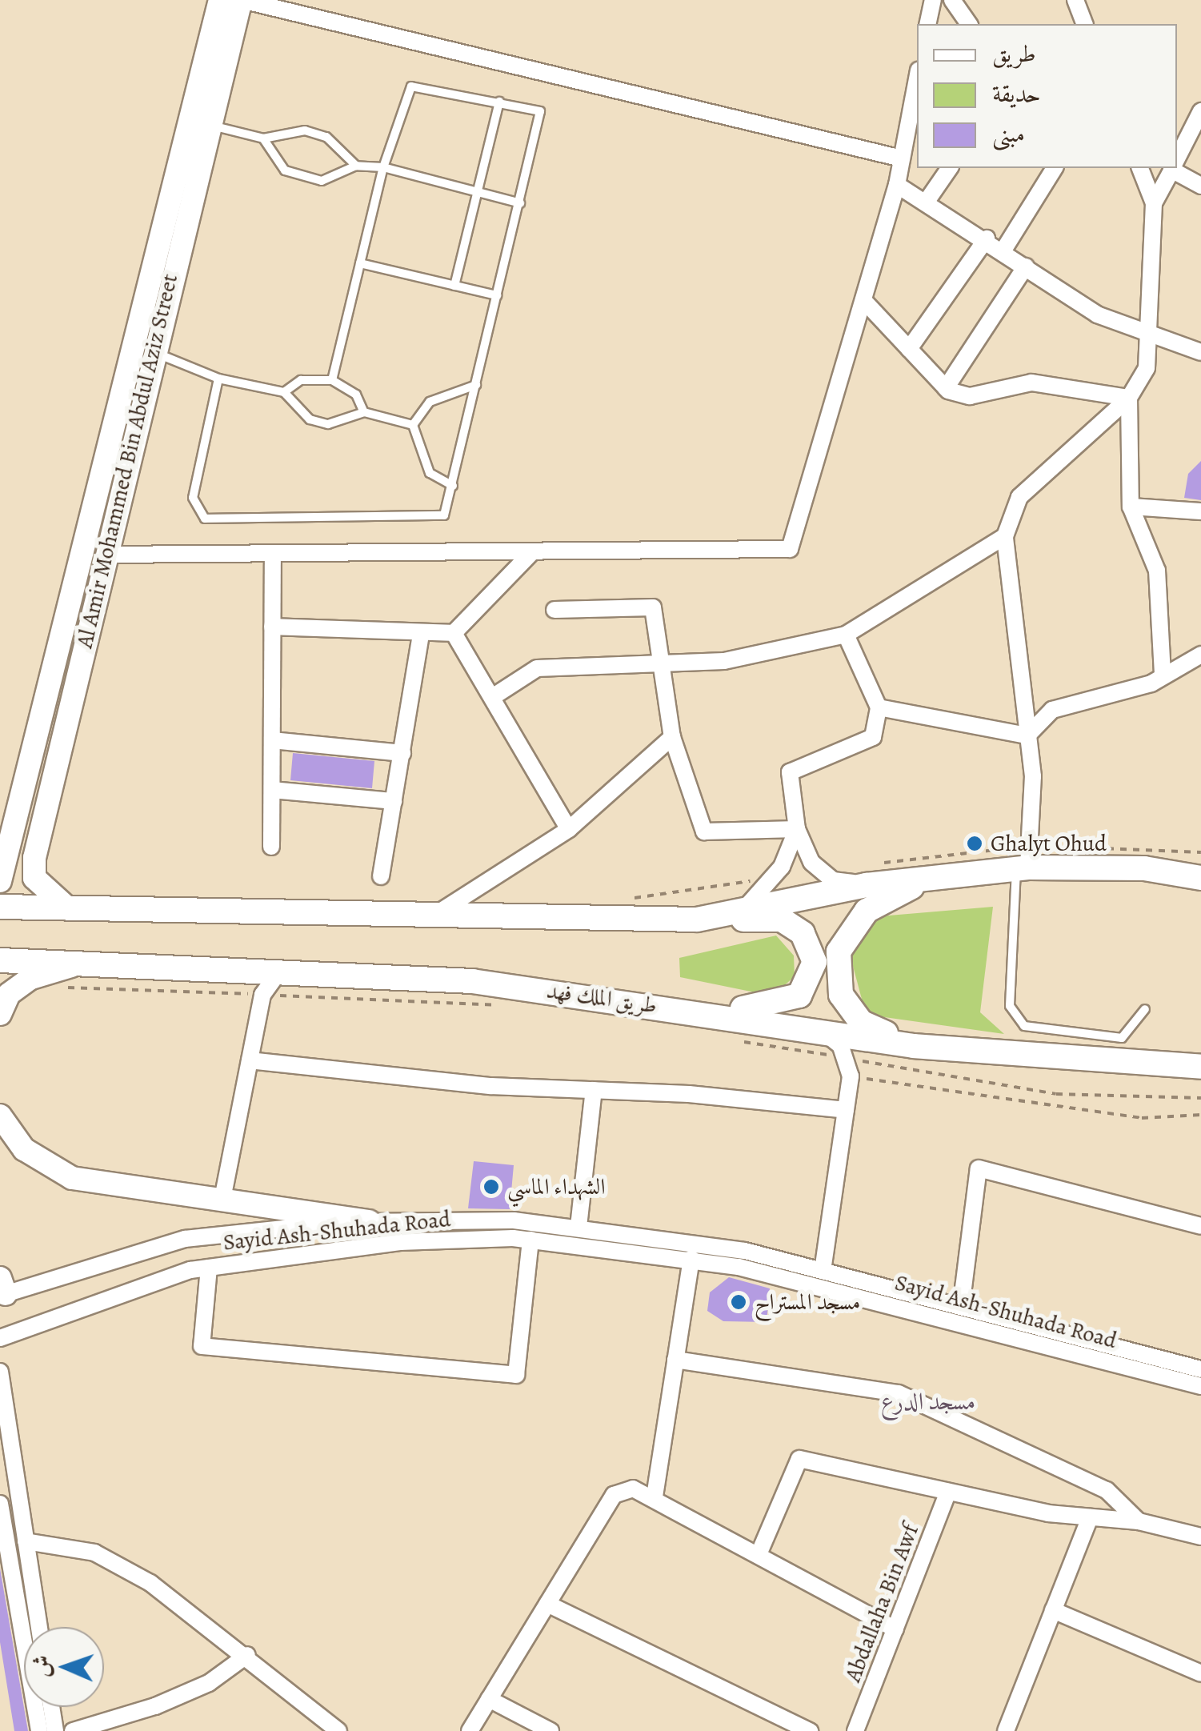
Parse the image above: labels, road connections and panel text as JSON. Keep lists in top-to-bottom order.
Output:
{
  "streets": {
    "main road": ["Al Amir Mohammed Bin Abdul Aziz Street", "طريق الملك فهد"],
    "street": ["Sayid Ash-Shuhada Road", "Abdallaha Bin Awf"]
  },
  "districts": ["مسجد الدرع"],
  "places": ["Ghalyt Ohud", "الشهداء الماسي", "مسجد المستراح"],
  "legend": ["طريق", "حديقة", "مبنى"],
  "north": "left"
}
